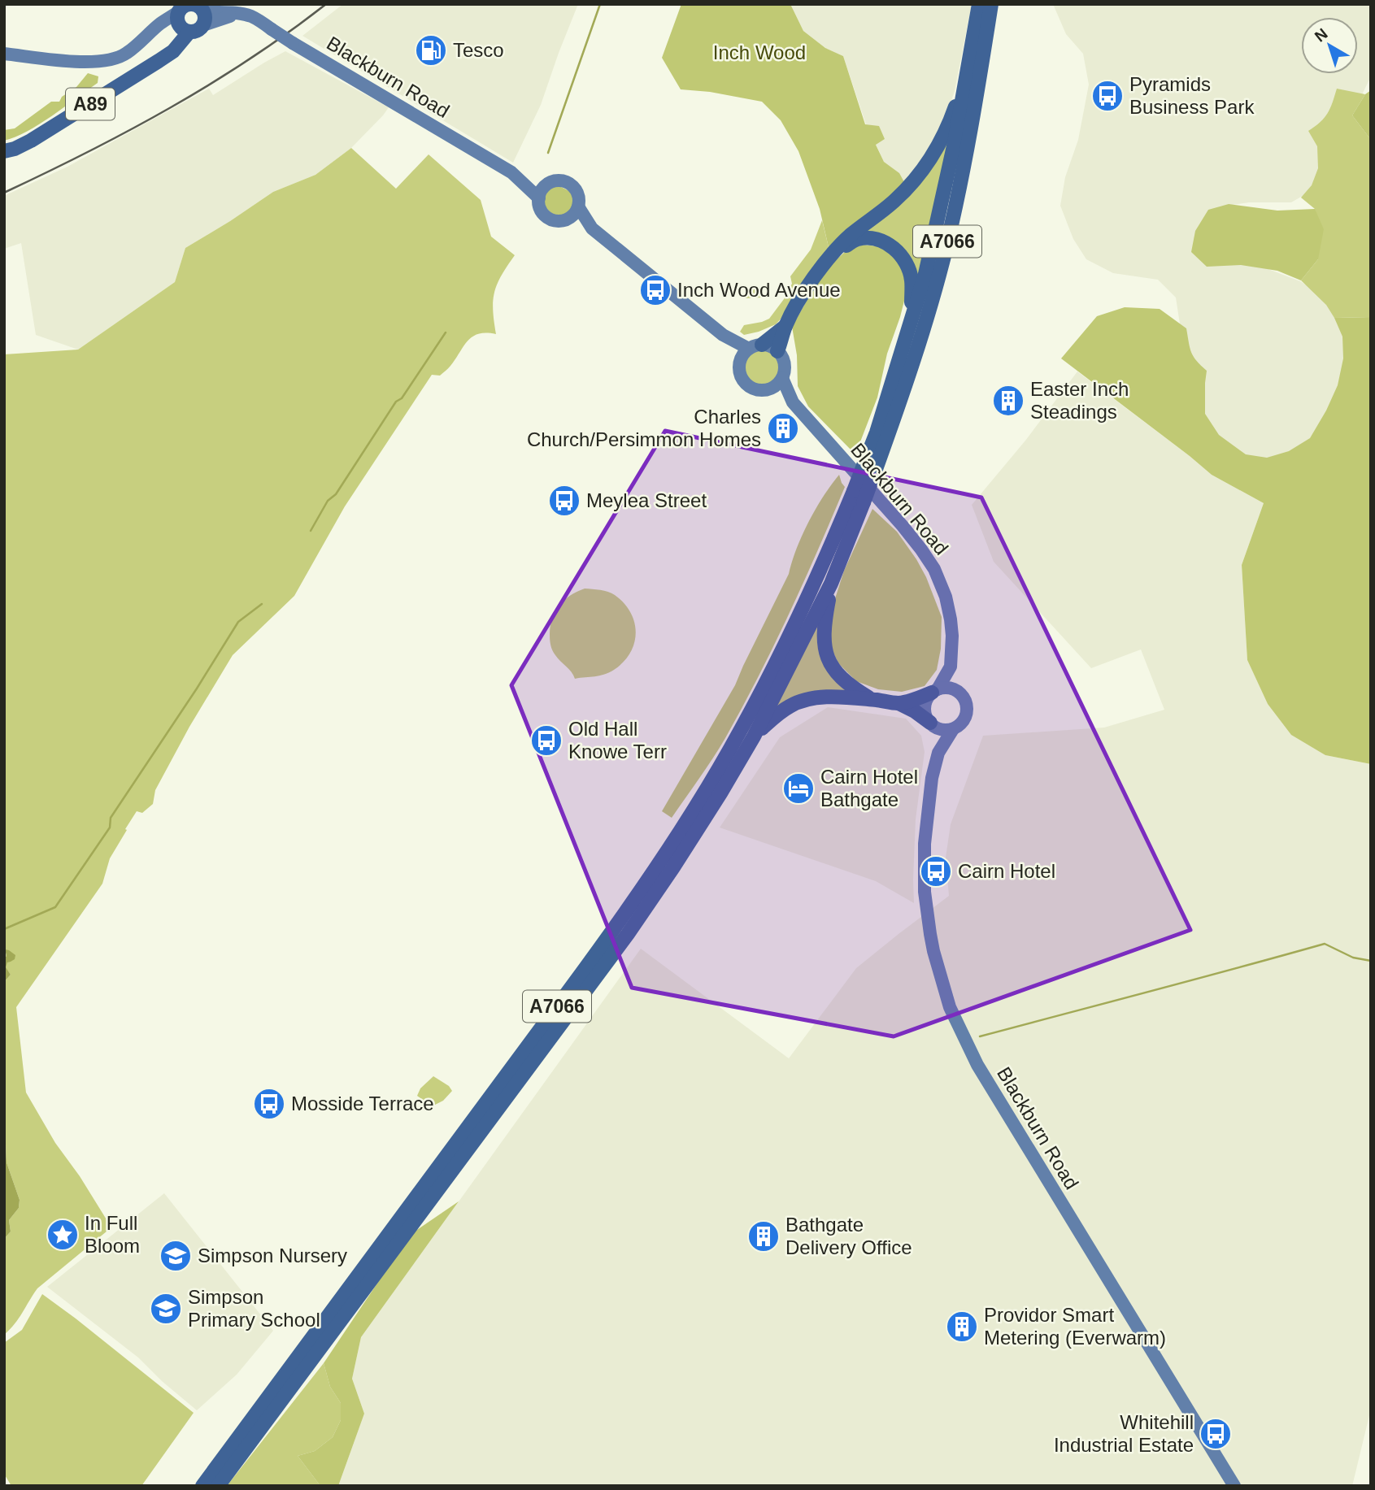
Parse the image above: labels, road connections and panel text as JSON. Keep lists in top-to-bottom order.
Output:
{
  "streets": {
    "main road": ["Blackburn Road", "A89", "A7066"]
  },
  "crossings": [
    ["Blackburn Road", "A89"],
    ["Blackburn Road", "A7066"]
  ],
  "parks": ["Inch Wood"],
  "places": {
    "fuel station": ["Tesco"],
    "bus stop": [
      "Pyramids Business Park",
      "Inch Wood Avenue",
      "Meylea Street",
      "Old Hall Knowe Terr",
      "Cairn Hotel",
      "Mosside Terrace",
      "Whitehill Industrial Estate"
    ],
    "building": [
      "Easter Inch Steadings",
      "Charles Church/Persimmon Homes",
      "Bathgate Delivery Office",
      "Providor Smart Metering (Everwarm)"
    ],
    "hotel": ["Cairn Hotel Bathgate"],
    "place": ["In Full Bloom"],
    "school or university": ["Simpson Nursery", "Simpson Primary School"]
  },
  "north": "top left"
}
